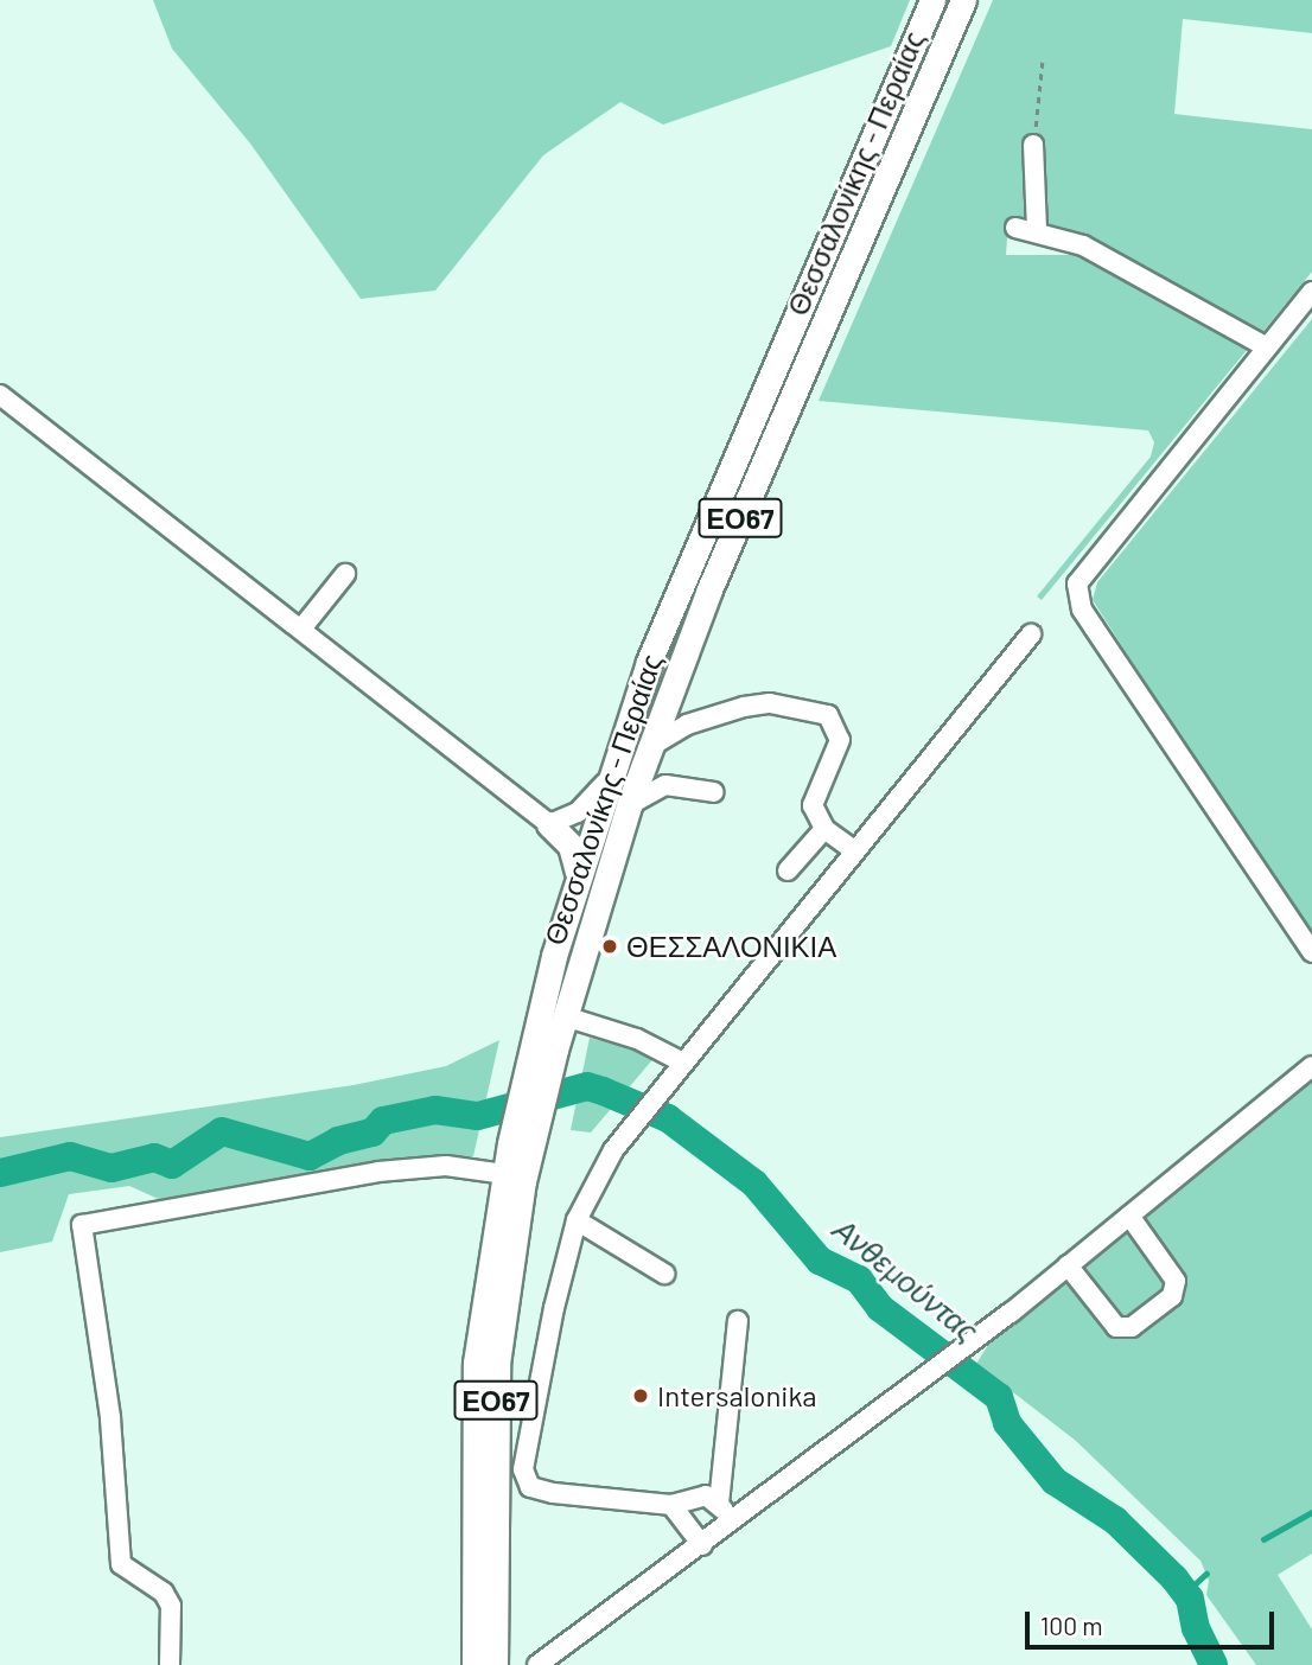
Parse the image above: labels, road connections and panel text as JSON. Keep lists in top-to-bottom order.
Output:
{
  "streets": {
    "main road": ["Θεσσαλονίκης - Περαίας", "ΕΟ67"]
  },
  "water": ["Ανθεμούντας"],
  "places": ["ΘΕΣΣΑΛΟΝΙΚΙΑ", "Intersalonika"],
  "scale_bar": "100 m"
}
